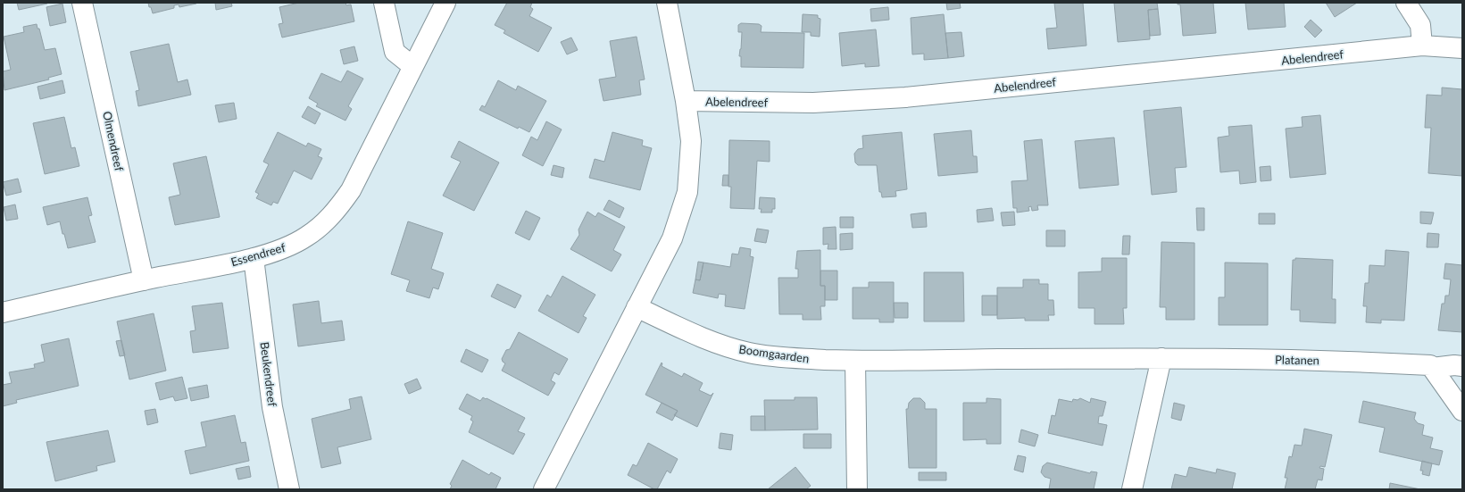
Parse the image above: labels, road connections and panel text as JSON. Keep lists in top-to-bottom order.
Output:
{
  "streets": {
    "street": [
      "Abelendreef",
      "Olmendreef",
      "Essendreef",
      "Boomgaarden",
      "Platanen",
      "Beukendreef"
    ]
  },
  "crossings": [
    ["Olmendreef", "Essendreef"],
    ["Essendreef", "Beukendreef"],
    ["Boomgaarden", "Platanen"]
  ]
}
